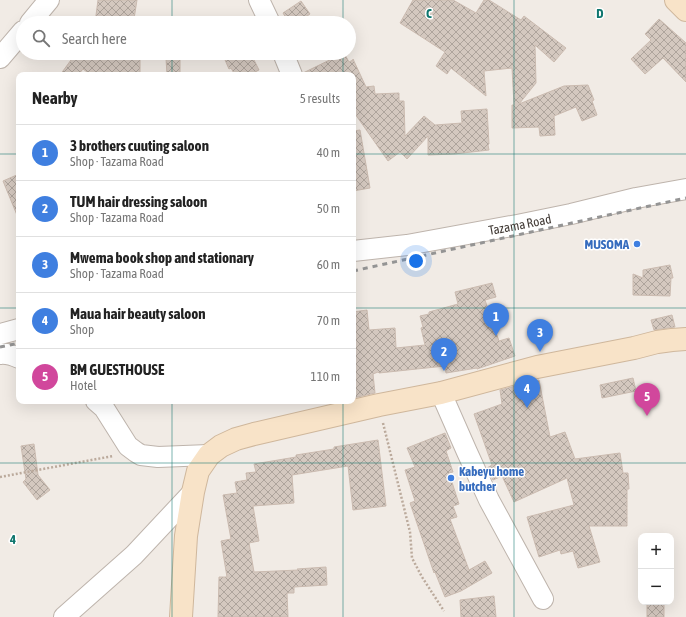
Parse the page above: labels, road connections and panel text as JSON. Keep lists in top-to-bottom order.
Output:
{
  "streets": {
    "street": ["Tazama Road"]
  },
  "places": ["MUSOMA", "Kabeyu home butcher"],
  "page": {
    "search": "Search here",
    "heading": ["Nearby", "5 results"],
    "list": [
      {
        "mark": "1",
        "name": "3 brothers cuuting saloon",
        "note": "Shop · Tazama Road",
        "value": "40 m"
      },
      {
        "mark": "2",
        "name": "TUM hair dressing saloon",
        "note": "Shop · Tazama Road",
        "value": "50 m"
      },
      {
        "mark": "3",
        "name": "Mwema book shop and stationary",
        "note": "Shop · Tazama Road",
        "value": "60 m"
      },
      {
        "mark": "4",
        "name": "Maua hair beauty saloon",
        "note": "Shop",
        "value": "70 m"
      },
      {
        "mark": "5",
        "name": "BM GUESTHOUSE",
        "note": "Hotel",
        "value": "110 m"
      }
    ],
    "pins": [
      "1",
      "3",
      "2",
      "4",
      "5"
    ],
    "map_buttons": ["+", "−"]
  },
  "grid": {
    "columns": ["C", "D"],
    "rows": ["4"]
  }
}
